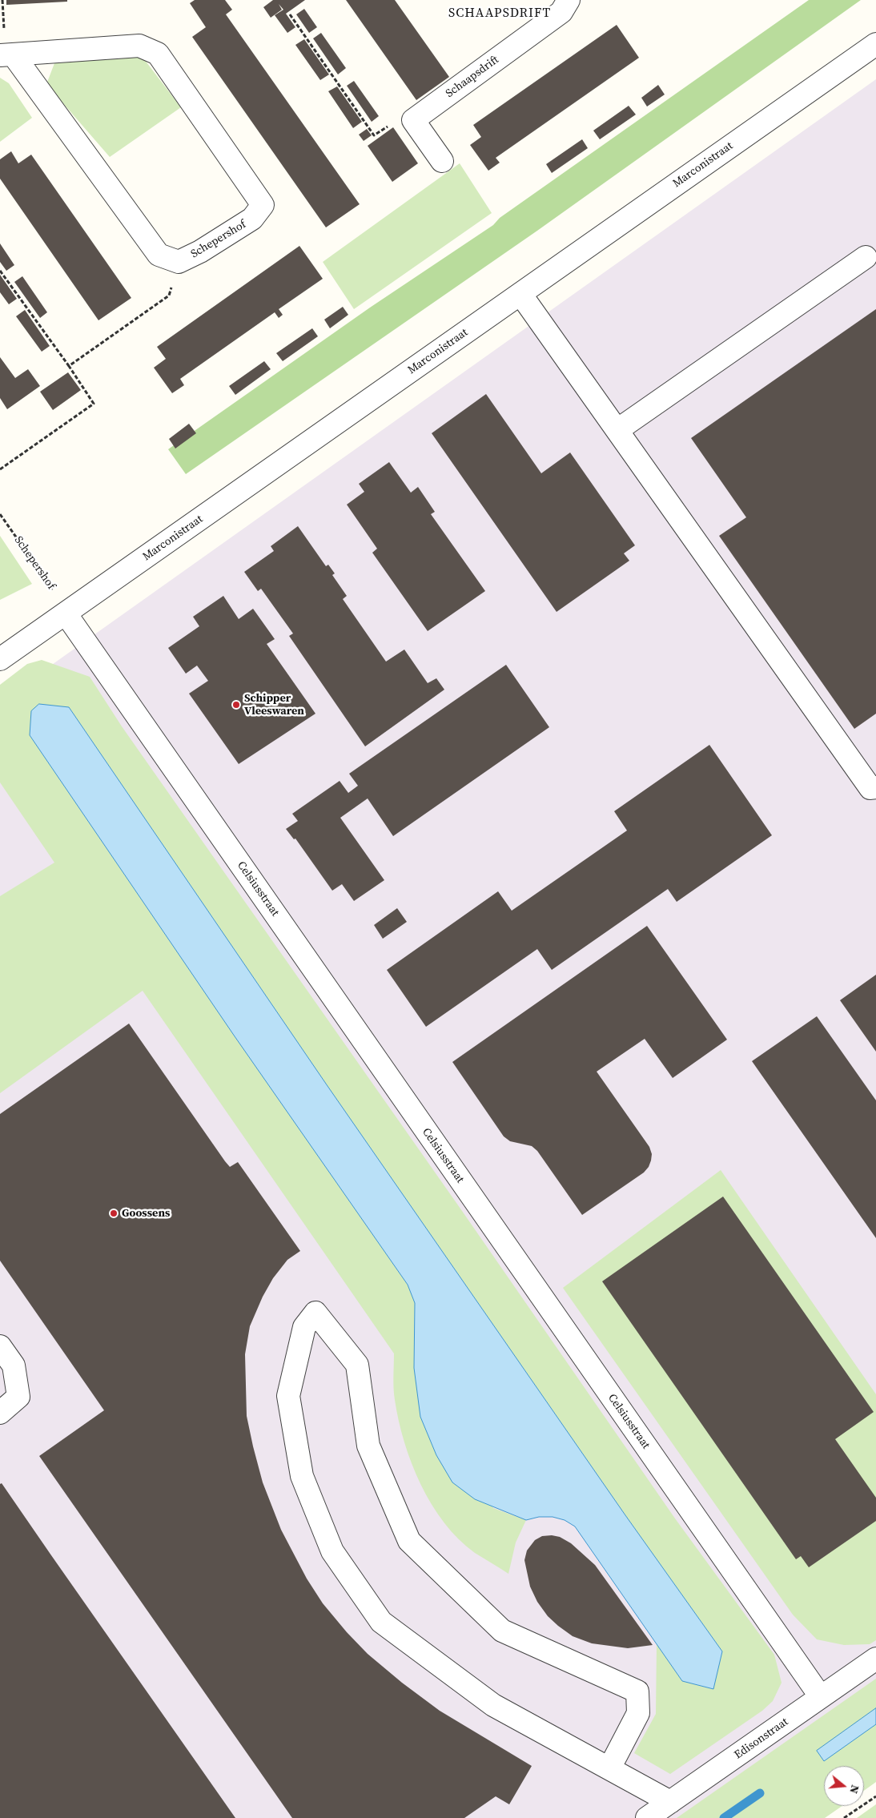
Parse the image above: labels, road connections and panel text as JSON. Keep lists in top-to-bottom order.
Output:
{
  "streets": {
    "street": [
      "Schaapsdrift",
      "Marconistraat",
      "Schepershof",
      "Celsiusstraat",
      "Edisonstraat"
    ]
  },
  "crossings": [
    ["Marconistraat", "Schepershof"],
    ["Marconistraat", "Celsiusstraat"],
    ["Schepershof", "Celsiusstraat"],
    ["Celsiusstraat", "Edisonstraat"]
  ],
  "districts": ["SCHAAPSDRIFT"],
  "places": ["Schipper Vleeswaren", "Goossens"],
  "north": "right"
}
